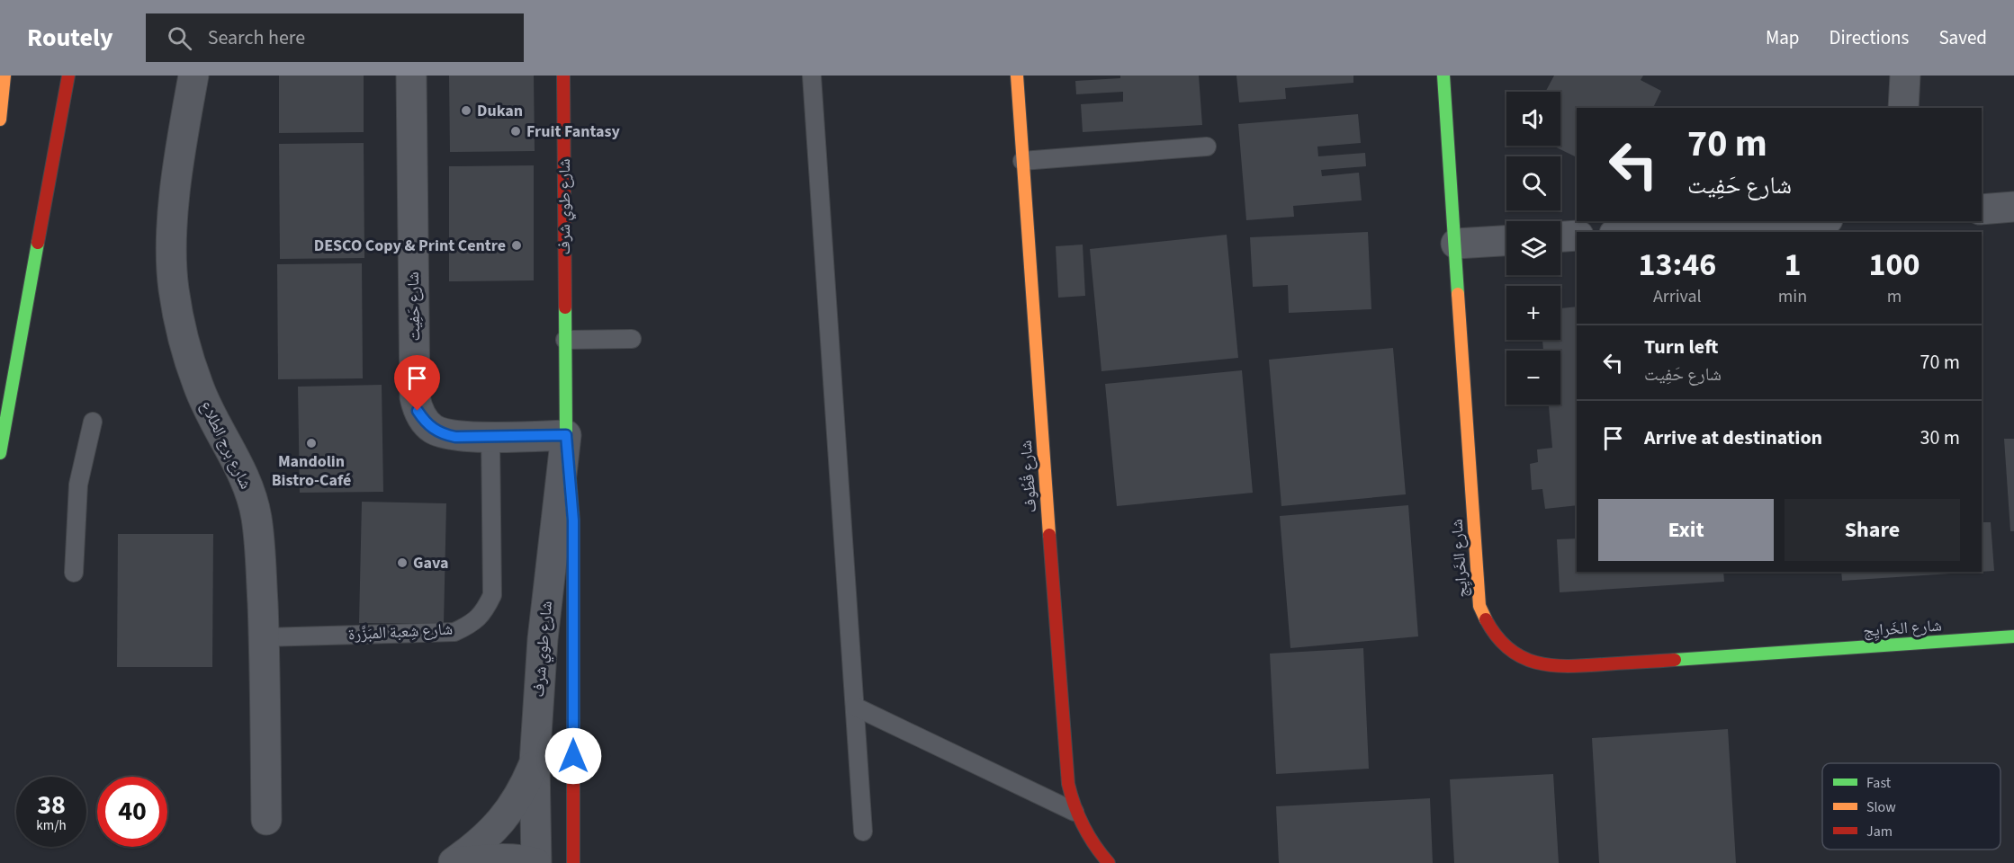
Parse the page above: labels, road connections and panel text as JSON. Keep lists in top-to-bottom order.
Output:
{
  "streets": {
    "street": [
      "شارع طوي شرف",
      "شارع حَفِيت",
      "شارع برج الطلاع",
      "شارع قُطُوف",
      "شارع الخَرايِج"
    ],
    "lane": ["شارع شِعبة المبَزَّرة"]
  },
  "crossings": [
    ["شارع طوي شرف", "شارع حَفِيت"],
    ["شارع حَفِيت", "شارع شِعبة المبَزَّرة"],
    ["شارع برج الطلاع", "شارع شِعبة المبَزَّرة"]
  ],
  "places": [
    "Dukan",
    "Fruit Fantasy",
    "DESCO Copy & Print Centre",
    "Mandolin Bistro-Café",
    "Gava"
  ],
  "legend": ["Fast", "Slow", "Jam"],
  "page": {
    "header": "Routely",
    "search": "Search here",
    "nav": ["Map", "Directions", "Saved"],
    "map_buttons": ["+", "−"],
    "turn": ["70 m", "شارع حَفِيت"],
    "eta": [
      "13:46",
      "Arrival",
      "1",
      "min",
      "100",
      "m"
    ],
    "list": [
      {
        "name": "Turn left",
        "note": "شارع حَفِيت",
        "value": "70 m"
      },
      {
        "name": "Arrive at destination",
        "value": "30 m"
      }
    ],
    "buttons": ["Exit", "Share"],
    "speed": "38 km/h",
    "limit": "40"
  }
}
